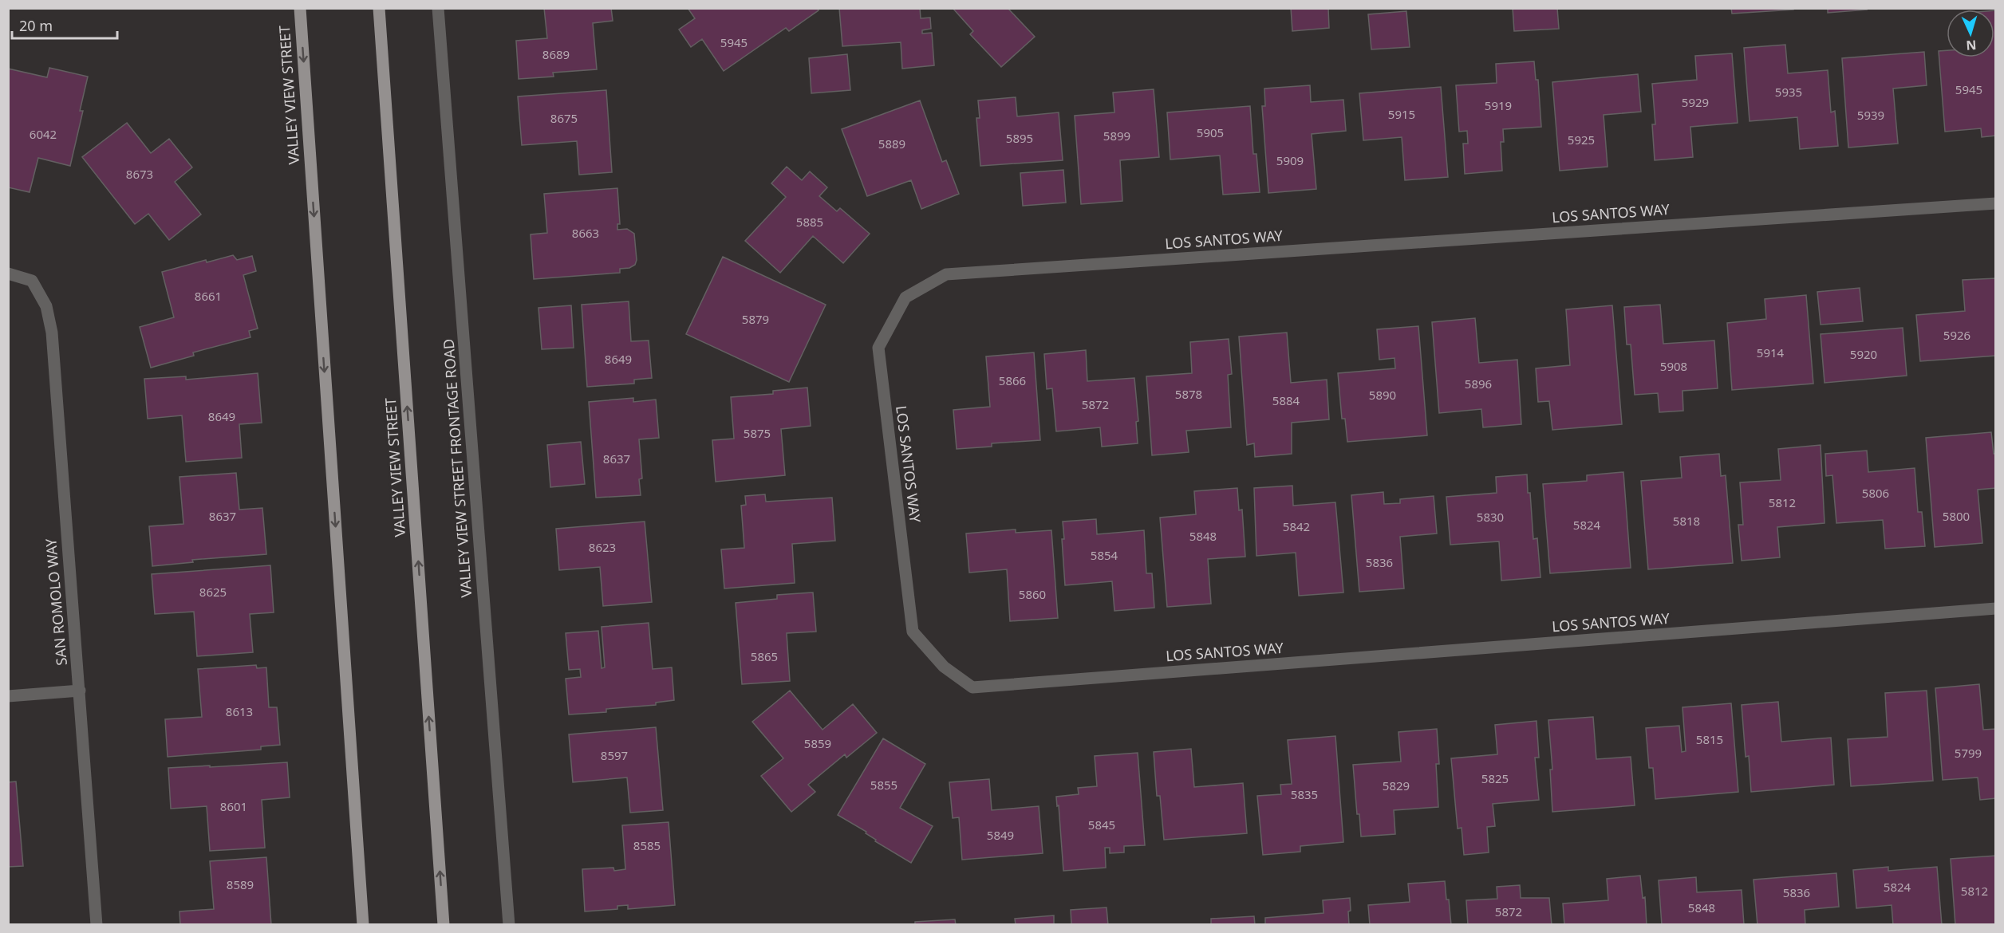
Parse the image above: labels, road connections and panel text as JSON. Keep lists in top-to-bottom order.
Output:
{
  "streets": {
    "main road": ["VALLEY VIEW STREET"],
    "street": ["LOS SANTOS WAY", "VALLEY VIEW STREET FRONTAGE ROAD", "SAN ROMOLO WAY"]
  },
  "house_numbers": [
    "5945",
    "8689",
    "5945",
    "5935",
    "5929",
    "5919",
    "5915",
    "5939",
    "8675",
    "5905",
    "6042",
    "5899",
    "5895",
    "5925",
    "5889",
    "5909",
    "8673",
    "5885",
    "8663",
    "8661",
    "5879",
    "5926",
    "5914",
    "5920",
    "8649",
    "5908",
    "5866",
    "5896",
    "5878",
    "5890",
    "5884",
    "5872",
    "8649",
    "5875",
    "8637",
    "5806",
    "5812",
    "8637",
    "5800",
    "5830",
    "5818",
    "5824",
    "5842",
    "5848",
    "8623",
    "5854",
    "5836",
    "8625",
    "5860",
    "5865",
    "8613",
    "5815",
    "5859",
    "5799",
    "8597",
    "5825",
    "5855",
    "5829",
    "5835",
    "8601",
    "5845",
    "5849",
    "8585",
    "8589",
    "5824",
    "5812",
    "5836",
    "5848",
    "5872"
  ],
  "scale_bar": "20 m",
  "north": "bottom"
}
